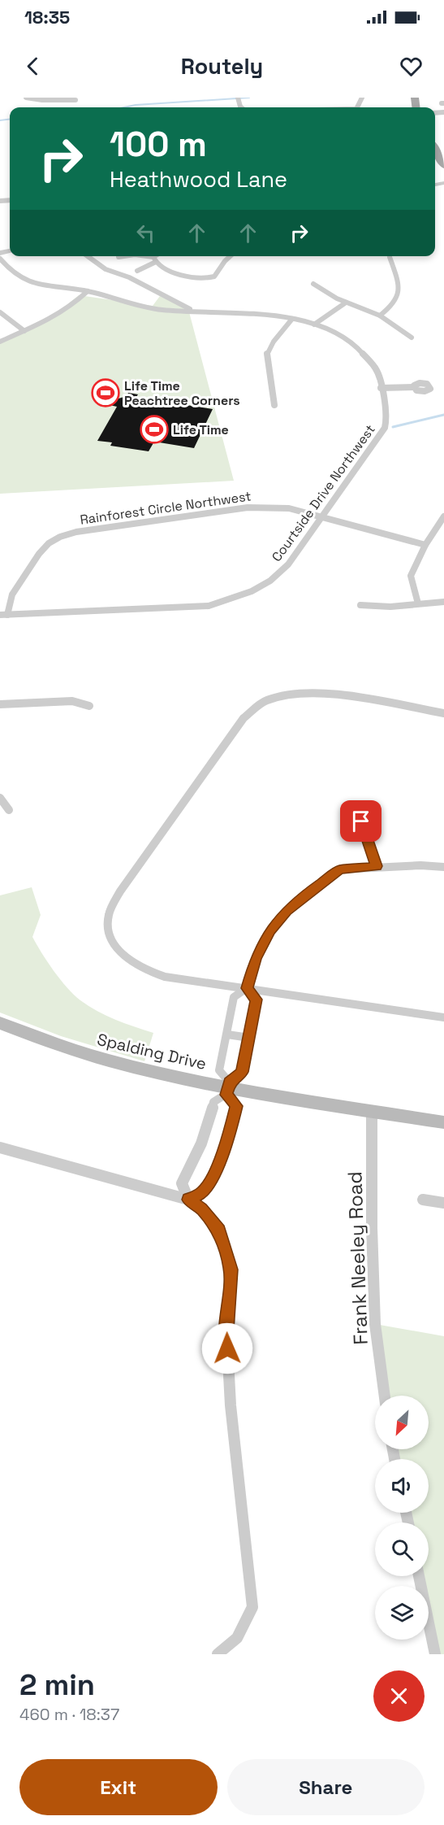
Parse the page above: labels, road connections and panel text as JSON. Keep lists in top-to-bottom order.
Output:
{
  "streets": {
    "main road": ["Spalding Drive"],
    "street": ["Courtside Drive Northwest", "Rainforest Circle Northwest", "Frank Neeley Road"]
  },
  "crossings": [
    ["Courtside Drive Northwest", "Rainforest Circle Northwest"],
    ["Spalding Drive", "Frank Neeley Road"]
  ],
  "places": {
    "sports": ["Life Time Peachtree Corners", "Life Time"]
  },
  "north": "bottom left",
  "page": {
    "status": "18:35",
    "header": "Routely",
    "turn": ["100 m", "Heathwood Lane"],
    "heading": ["2 min", "460 m · 18:37"],
    "buttons": ["Exit", "Share"]
  }
}
